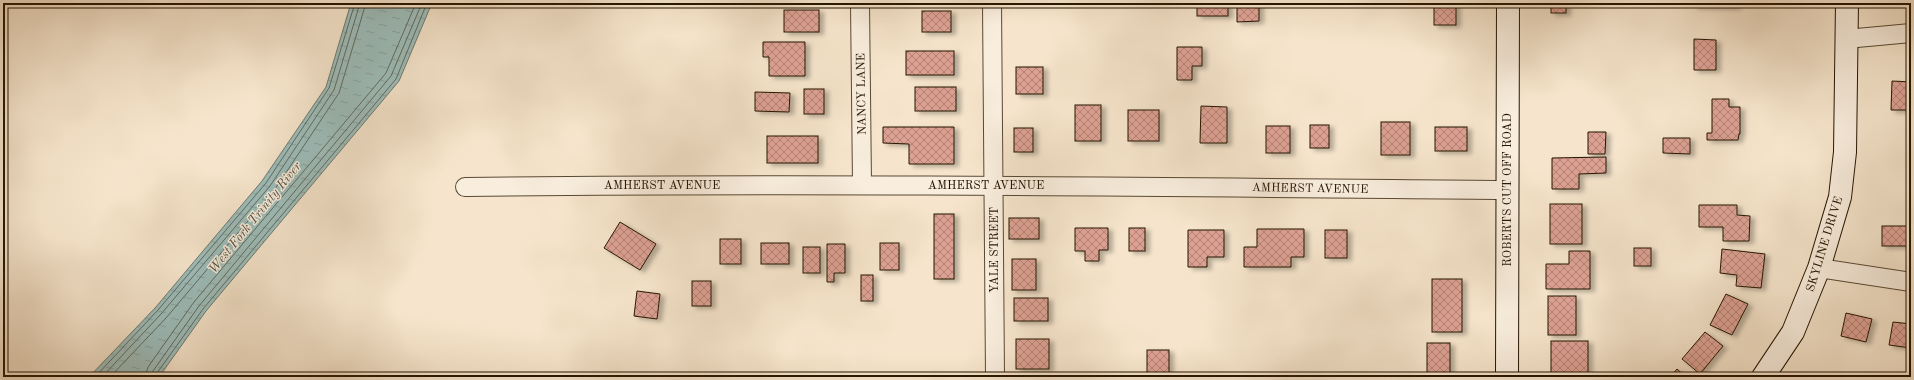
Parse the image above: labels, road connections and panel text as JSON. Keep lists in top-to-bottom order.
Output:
{
  "streets": {
    "street": [
      "NANCY LANE",
      "AMHERST AVENUE",
      "ROBERTS CUT OFF ROAD",
      "SKYLINE DRIVE",
      "YALE STREET"
    ]
  },
  "crossings": [
    ["NANCY LANE", "AMHERST AVENUE"],
    ["AMHERST AVENUE", "ROBERTS CUT OFF ROAD"],
    ["AMHERST AVENUE", "YALE STREET"]
  ],
  "water": ["West Fork Trinity River"]
}
